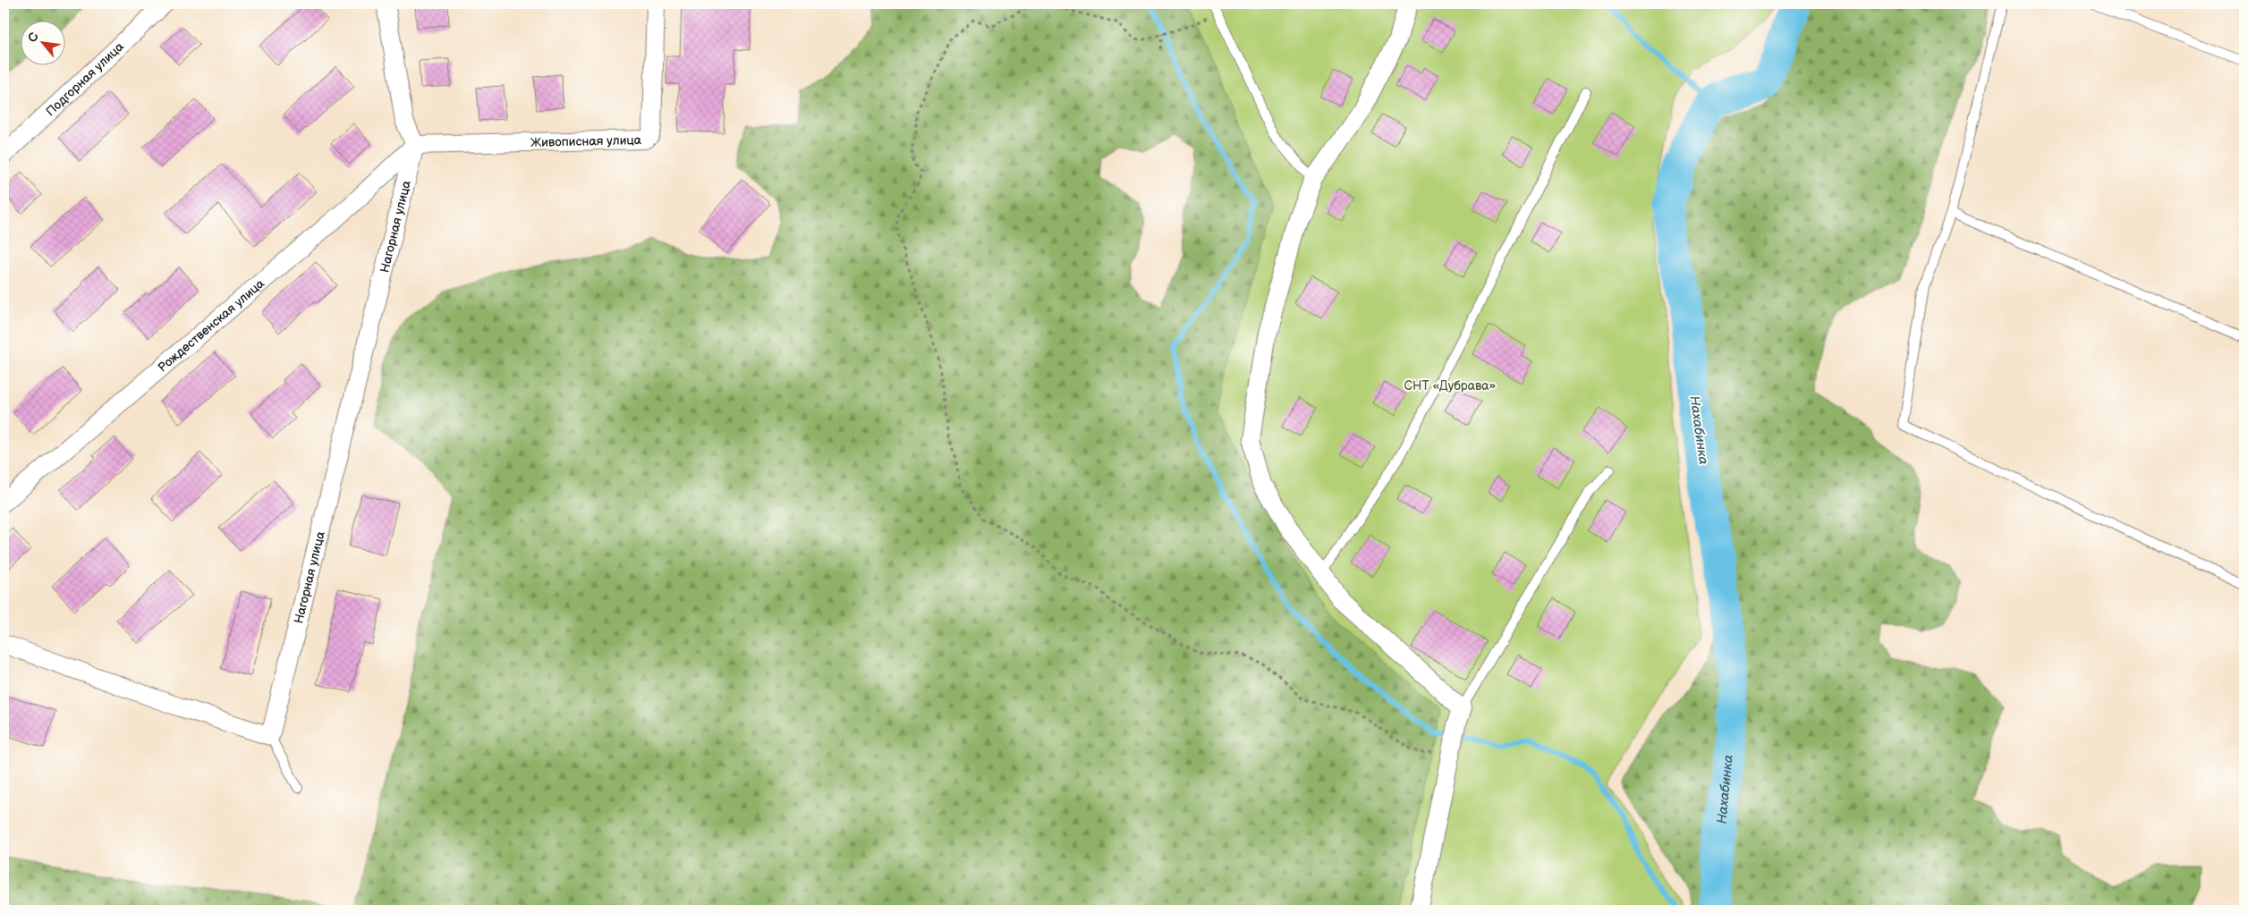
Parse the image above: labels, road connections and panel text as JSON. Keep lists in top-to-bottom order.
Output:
{
  "streets": {
    "street": [
      "Подгорная улица",
      "Живописная улица",
      "Нагорная улица",
      "Рождественская улица"
    ]
  },
  "crossings": [
    ["Живописная улица", "Нагорная улица"],
    ["Живописная улица", "Рождественская улица"],
    ["Нагорная улица", "Рождественская улица"]
  ],
  "water": ["Нахабинка"],
  "parks": ["СНТ «Дубрава»"],
  "north": "top left"
}
